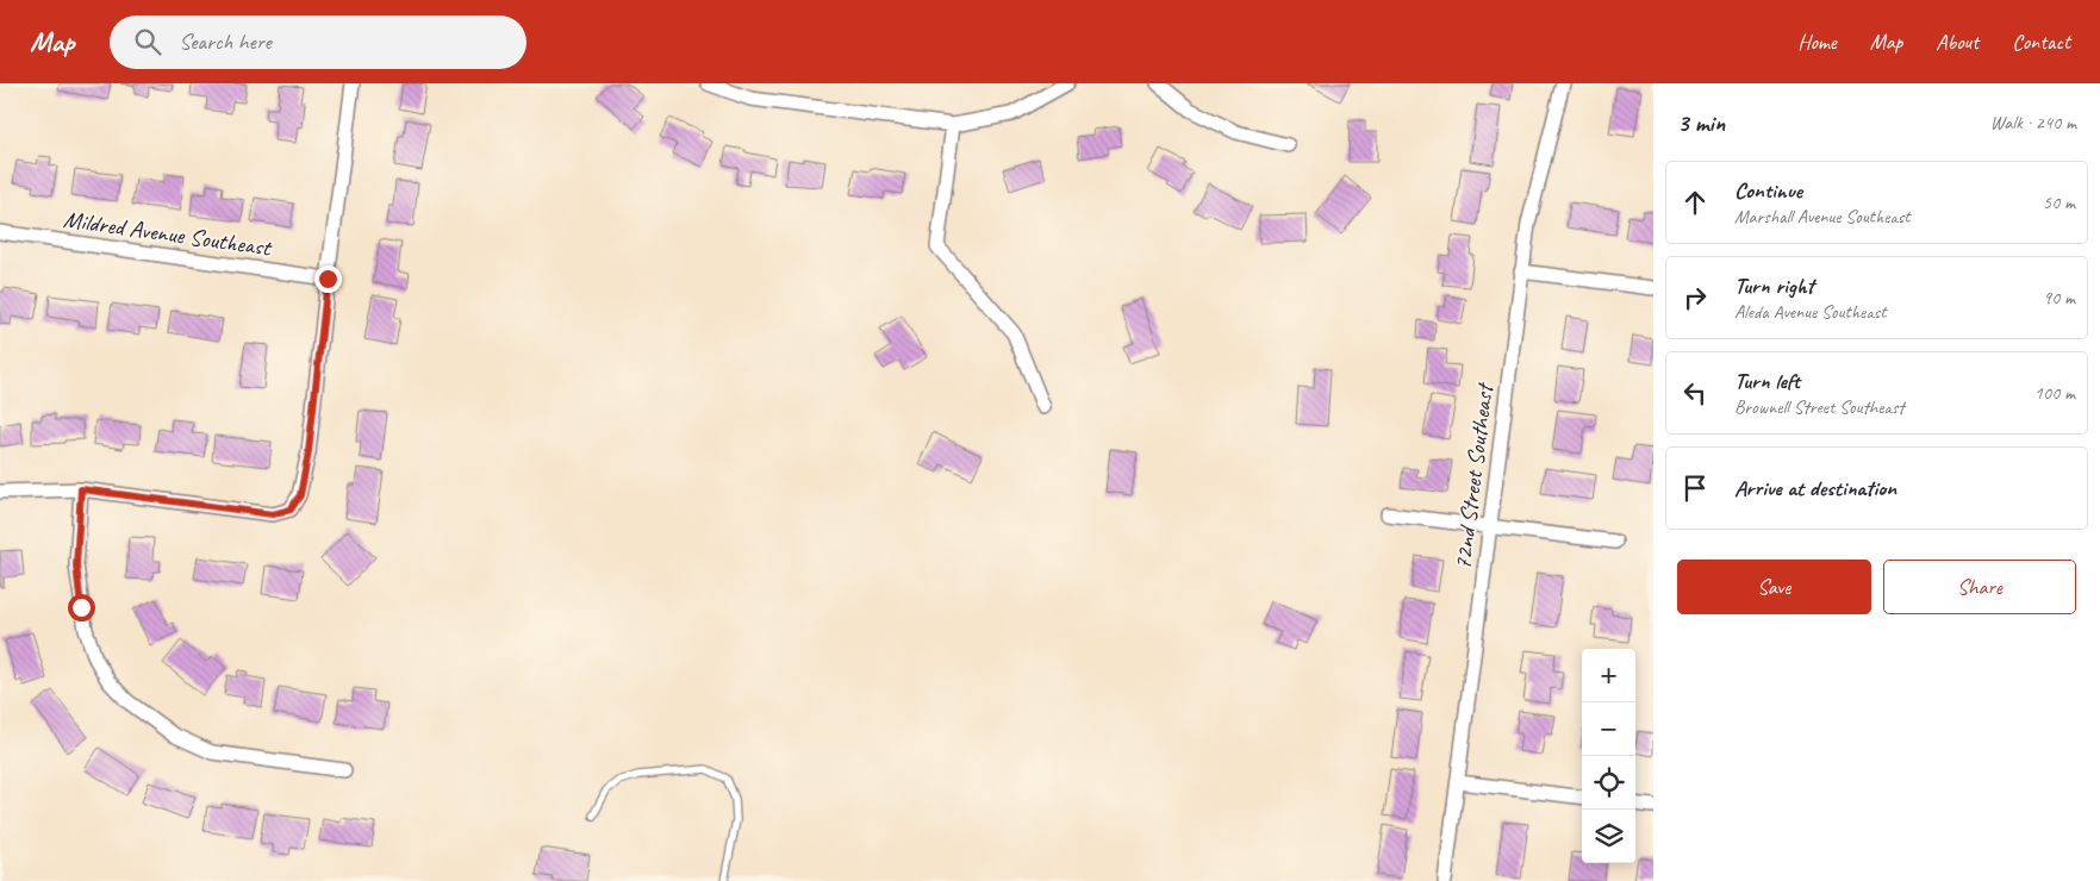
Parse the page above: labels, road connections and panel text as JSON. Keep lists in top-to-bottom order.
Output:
{
  "streets": {
    "street": ["Mildred Avenue Southeast", "72nd Street Southeast"]
  },
  "page": {
    "header": "Map",
    "search": "Search here",
    "nav": [
      "Home",
      "Map",
      "About",
      "Contact"
    ],
    "heading": ["3 min", "Walk · 240 m"],
    "list": [
      ["Continue", "Marshall Avenue Southeast", "50 m"],
      ["Turn right", "Aleda Avenue Southeast", "90 m"],
      ["Turn left", "Brownell Street Southeast", "100 m"],
      "Arrive at destination"
    ],
    "buttons": ["Save", "Share"],
    "map_buttons": ["+", "−"]
  }
}
